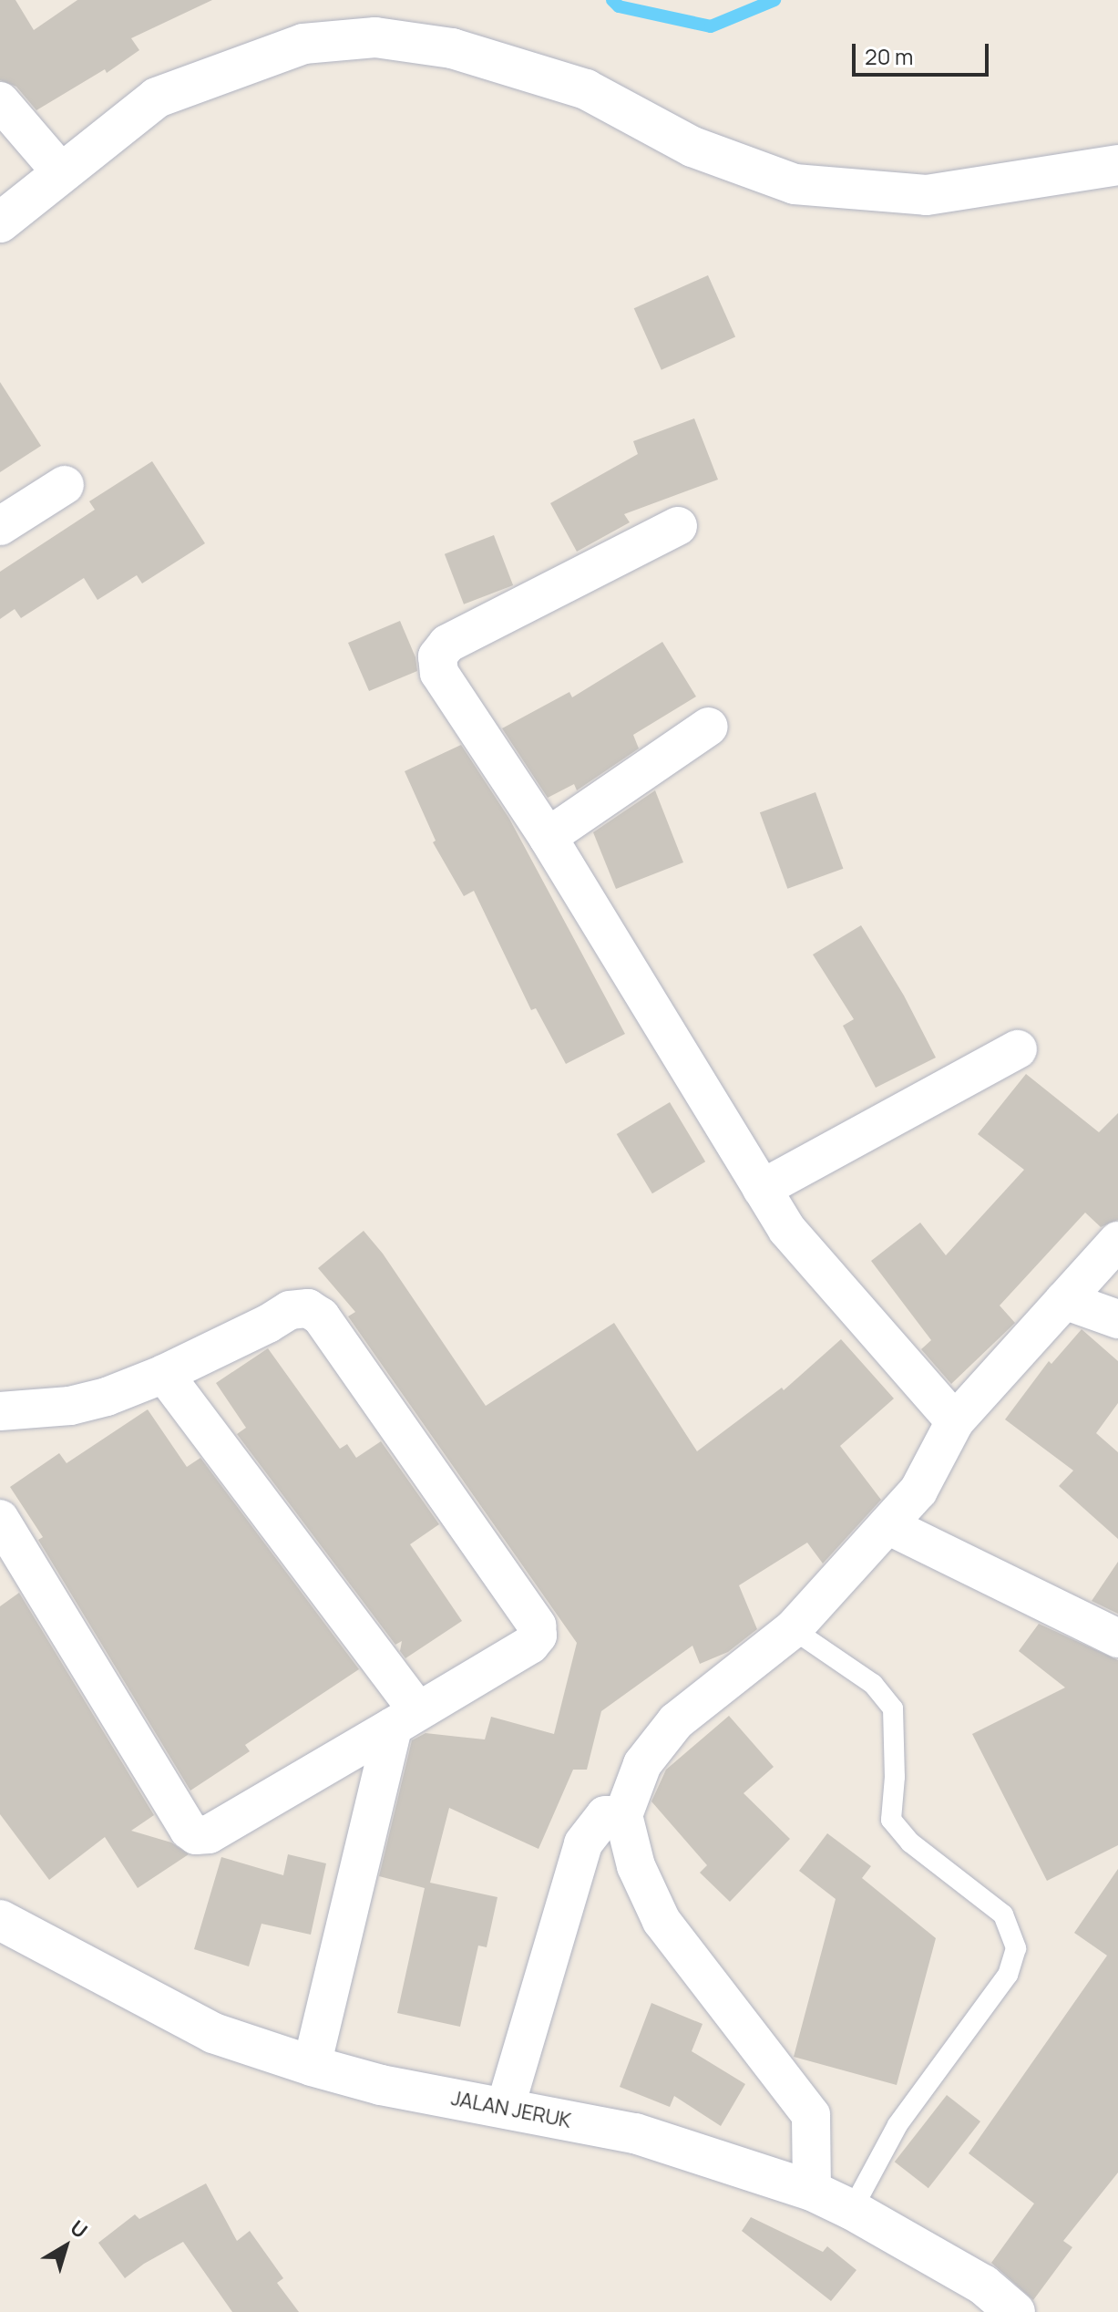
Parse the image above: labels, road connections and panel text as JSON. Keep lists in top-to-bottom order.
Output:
{
  "streets": {
    "street": ["JALAN JERUK"]
  },
  "scale_bar": "20 m",
  "north": "top right"
}
